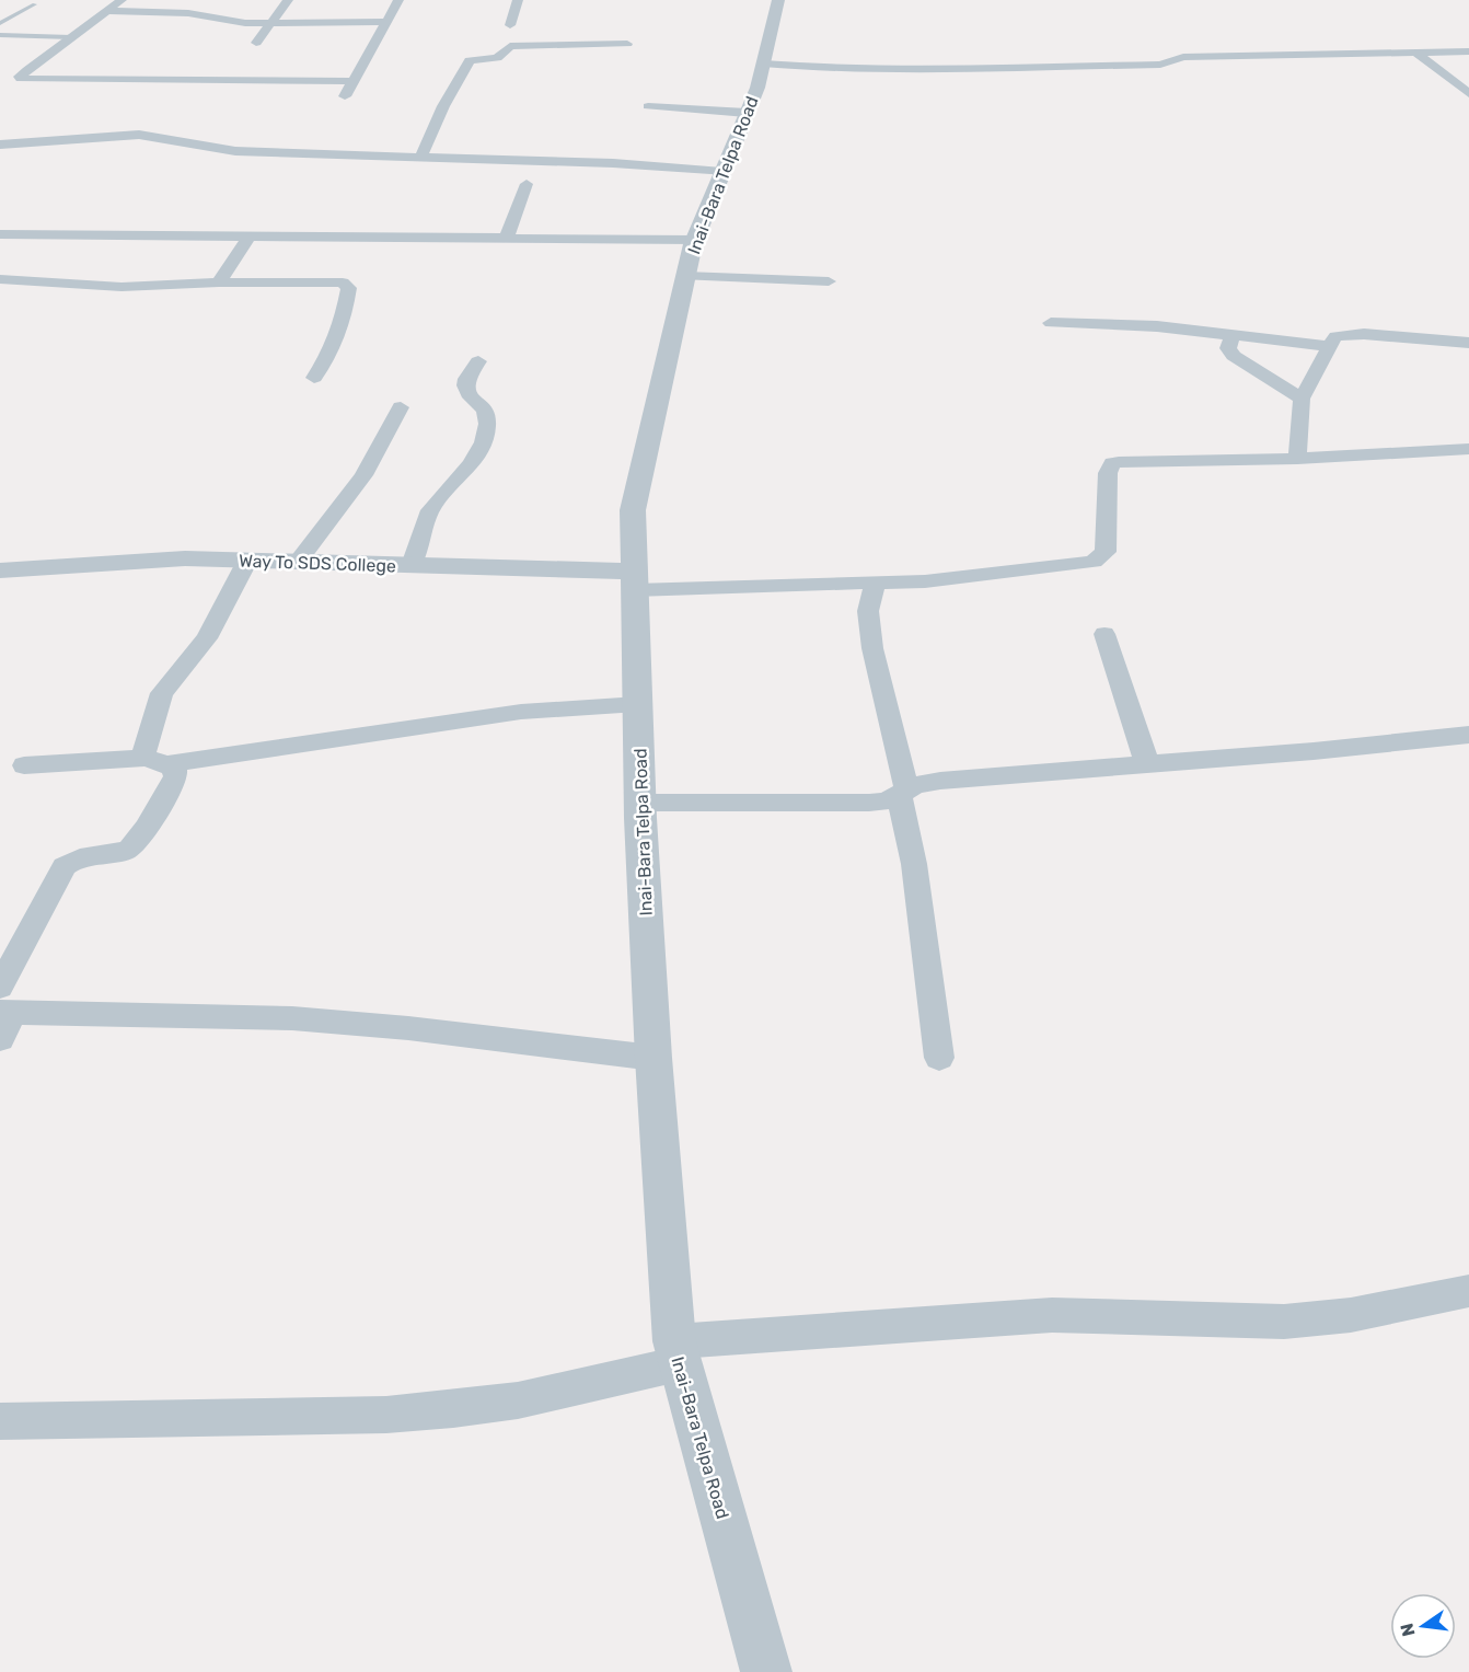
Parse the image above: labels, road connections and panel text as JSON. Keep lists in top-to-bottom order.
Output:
{
  "streets": {
    "street": ["Inai-Bara Telpa Road", "Way To SDS College"]
  },
  "crossings": [
    ["Inai-Bara Telpa Road", "Way To SDS College"]
  ],
  "north": "left"
}
